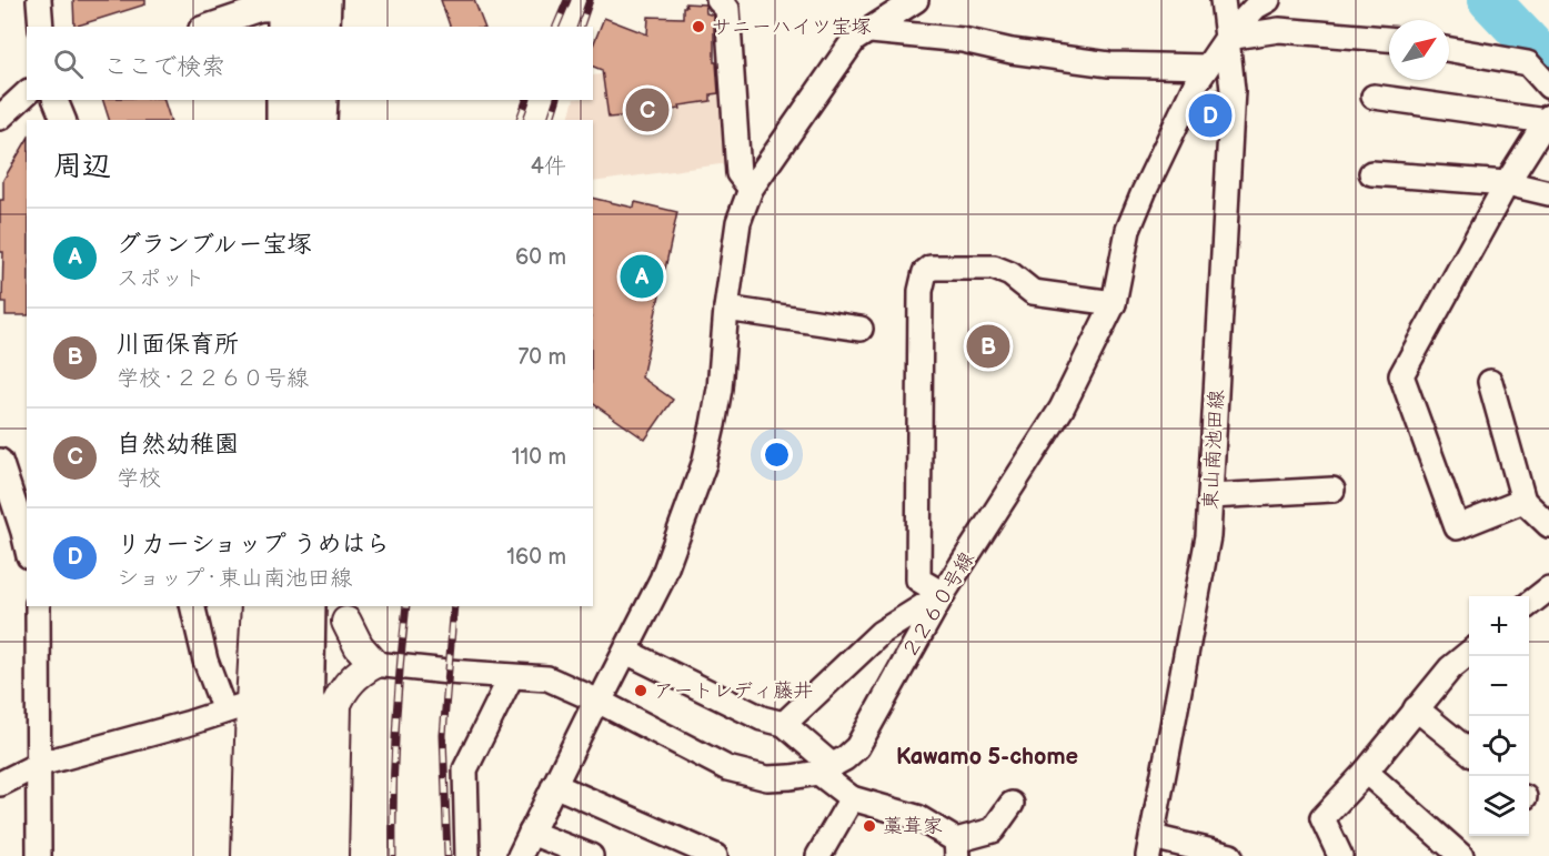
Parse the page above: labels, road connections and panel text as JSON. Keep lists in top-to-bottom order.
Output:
{
  "streets": {
    "street": ["東山南池田線", "２２６０号線"]
  },
  "crossings": [
    ["東山南池田線", "２２６０号線"]
  ],
  "districts": ["Kawamo 5-chome"],
  "places": ["サニーハイツ宝塚", "アートレディ藤井", "藁葺家"],
  "north": "top right",
  "page": {
    "search": "ここで検索",
    "pins": [
      "C",
      "D",
      "A",
      "B"
    ],
    "heading": ["周辺", "4件"],
    "list": [
      {
        "mark": "A",
        "name": "グランブルー宝塚",
        "note": "スポット",
        "value": "60 m"
      },
      {
        "mark": "B",
        "name": "川面保育所",
        "note": "学校 · ２２６０号線",
        "value": "70 m"
      },
      {
        "mark": "C",
        "name": "自然幼稚園",
        "note": "学校",
        "value": "110 m"
      },
      {
        "mark": "D",
        "name": "リカーショップ うめはら",
        "note": "ショップ · 東山南池田線",
        "value": "160 m"
      }
    ],
    "map_buttons": ["+", "−"]
  }
}
